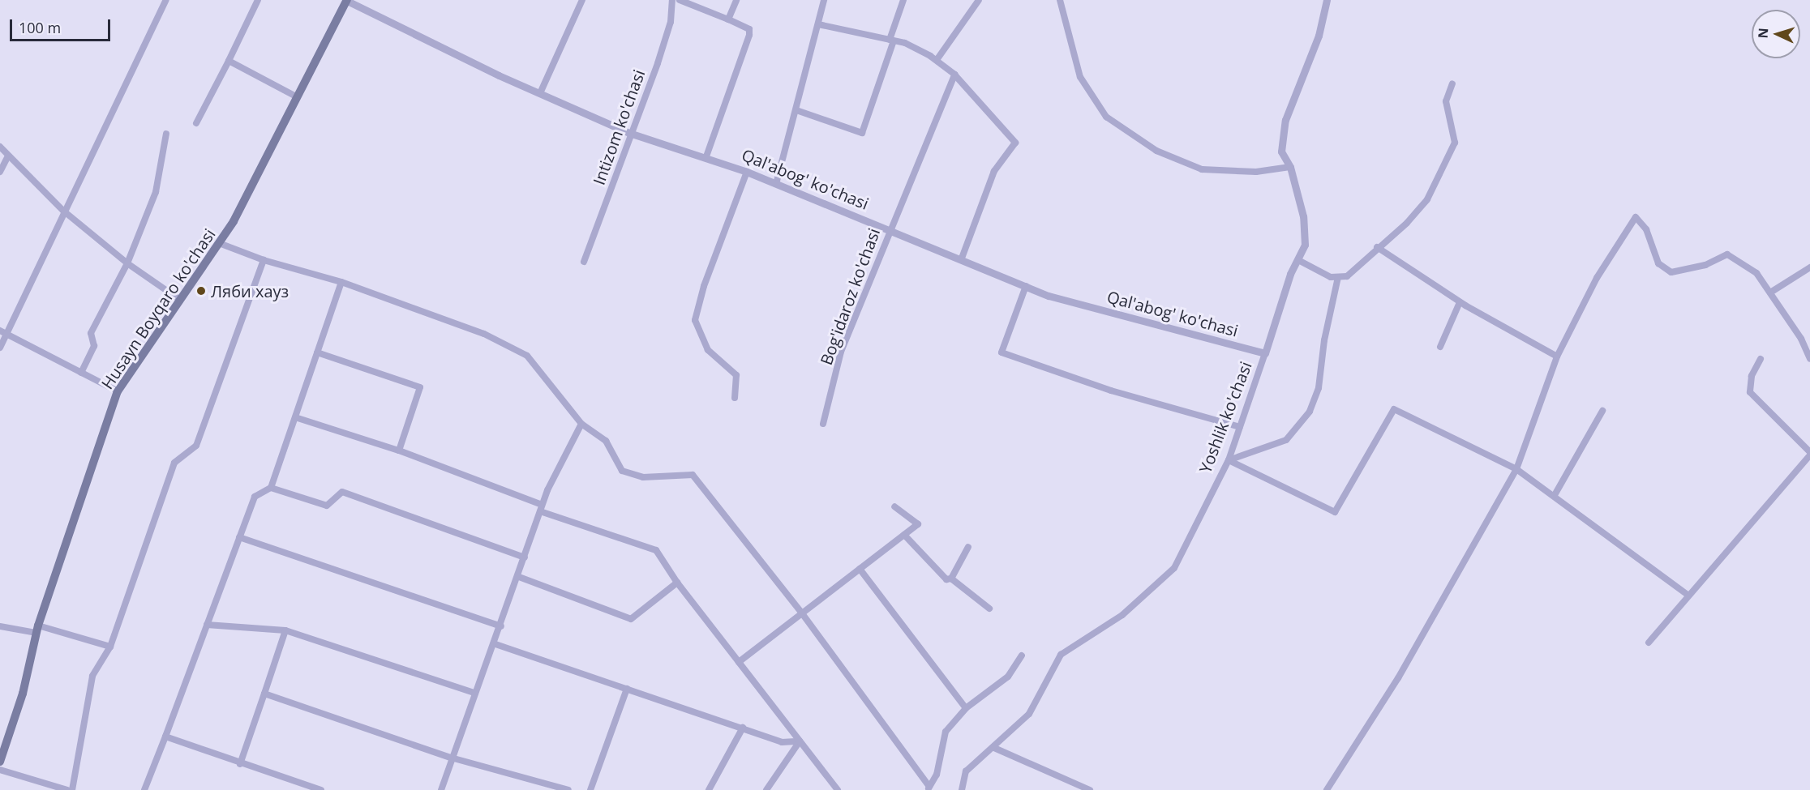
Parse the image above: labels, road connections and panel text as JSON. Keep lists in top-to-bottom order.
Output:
{
  "streets": {
    "main road": ["Husayn Boyqaro ko'chasi"],
    "street": [
      "Intizom ko'chasi",
      "Qal'abog' ko'chasi",
      "Bog'idaroz ko'chasi",
      "Yoshlik ko'chasi"
    ]
  },
  "crossings": [
    ["Intizom ko'chasi", "Qal'abog' ko'chasi"],
    ["Qal'abog' ko'chasi", "Bog'idaroz ko'chasi"],
    ["Qal'abog' ko'chasi", "Husayn Boyqaro ko'chasi"],
    ["Qal'abog' ko'chasi", "Yoshlik ko'chasi"]
  ],
  "places": ["Ляби хауз"],
  "scale_bar": "100 m",
  "north": "left"
}
